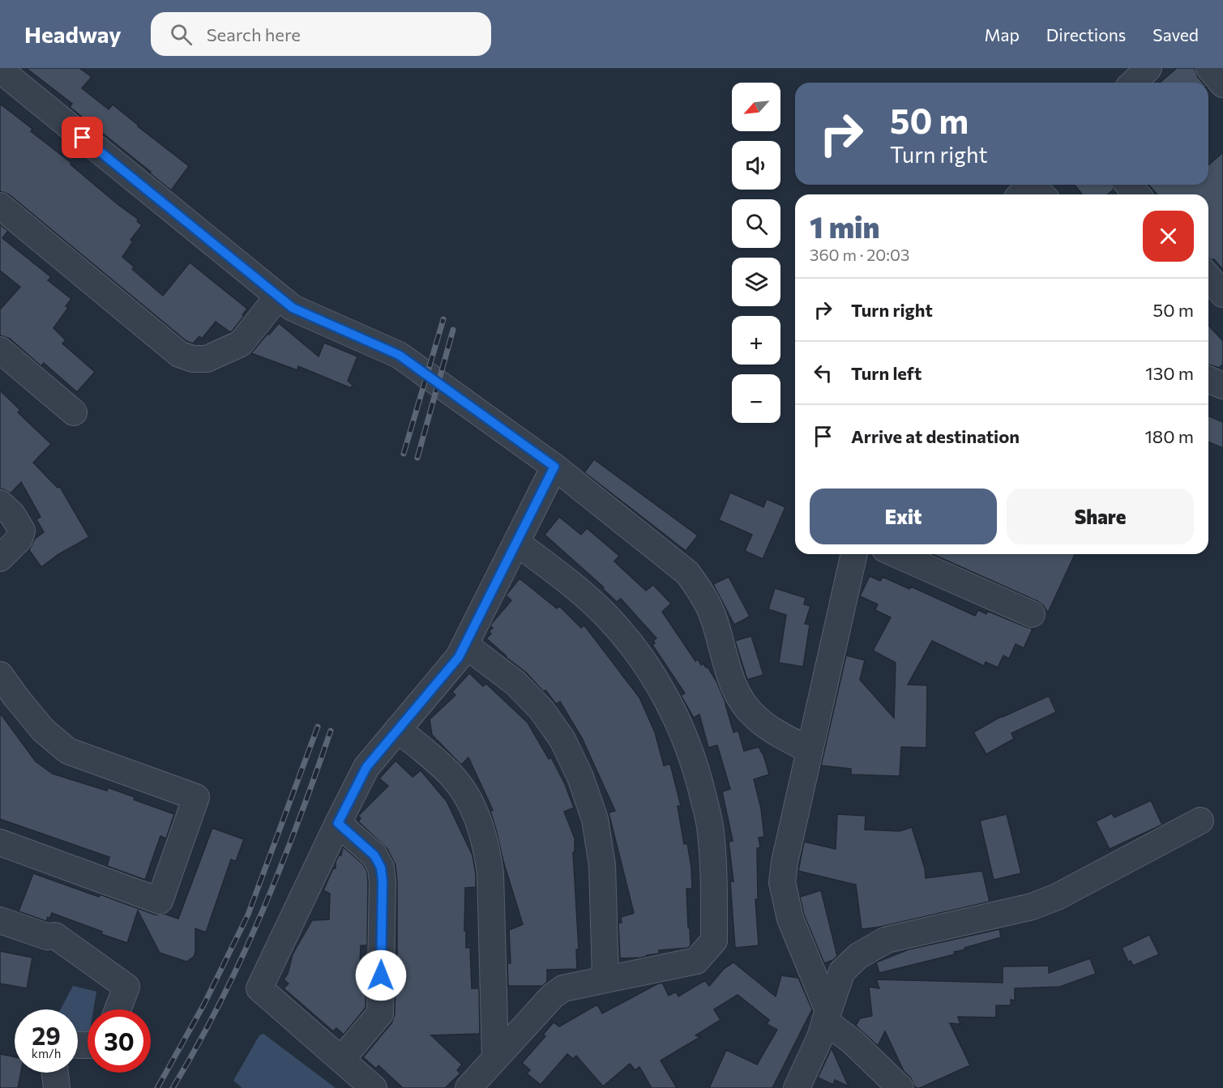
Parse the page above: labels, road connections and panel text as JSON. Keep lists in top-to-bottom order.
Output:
{
  "north": "bottom left",
  "page": {
    "header": "Headway",
    "search": "Search here",
    "nav": ["Map", "Directions", "Saved"],
    "map_buttons": ["+", "−"],
    "turn": ["50 m", "Turn right"],
    "heading": ["1 min", "360 m · 20:03"],
    "list": [
      {
        "name": "Turn right",
        "value": "50 m"
      },
      {
        "name": "Turn left",
        "value": "130 m"
      },
      {
        "name": "Arrive at destination",
        "value": "180 m"
      }
    ],
    "buttons": ["Exit", "Share"],
    "speed": "29 km/h",
    "limit": "30"
  }
}
